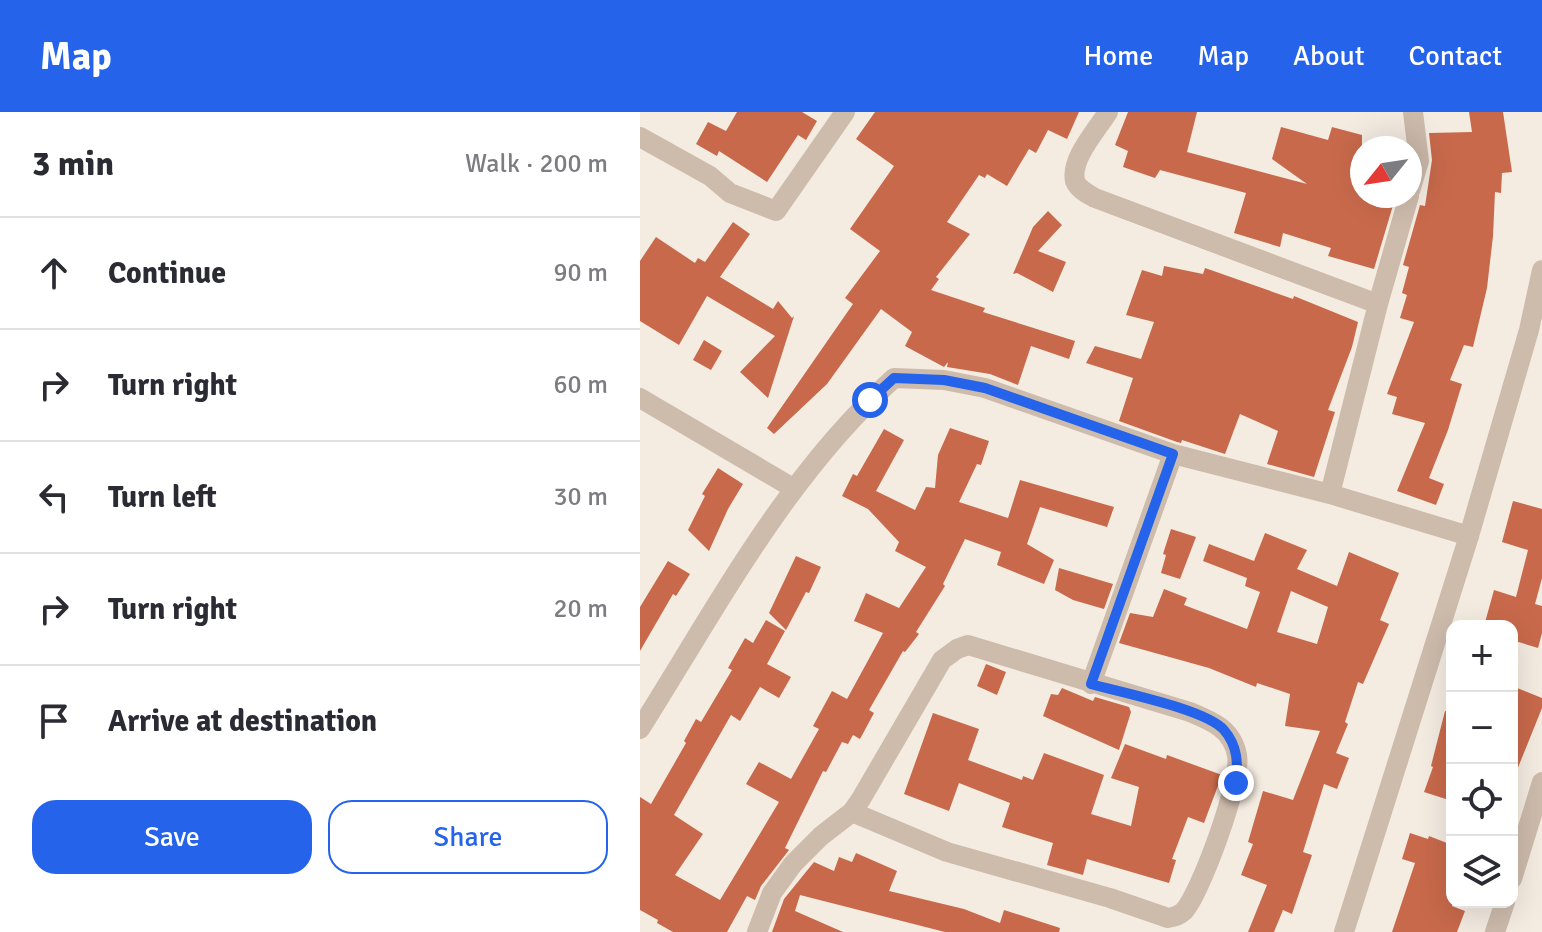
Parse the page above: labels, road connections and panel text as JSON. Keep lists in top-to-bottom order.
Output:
{
  "north": "bottom left",
  "page": {
    "header": "Map",
    "nav": [
      "Home",
      "Map",
      "About",
      "Contact"
    ],
    "heading": ["3 min", "Walk · 200 m"],
    "list": [
      ["Continue", "90 m"],
      ["Turn right", "60 m"],
      ["Turn left", "30 m"],
      ["Turn right", "20 m"],
      "Arrive at destination"
    ],
    "map_buttons": ["+", "−"],
    "buttons": ["Save", "Share"]
  }
}
